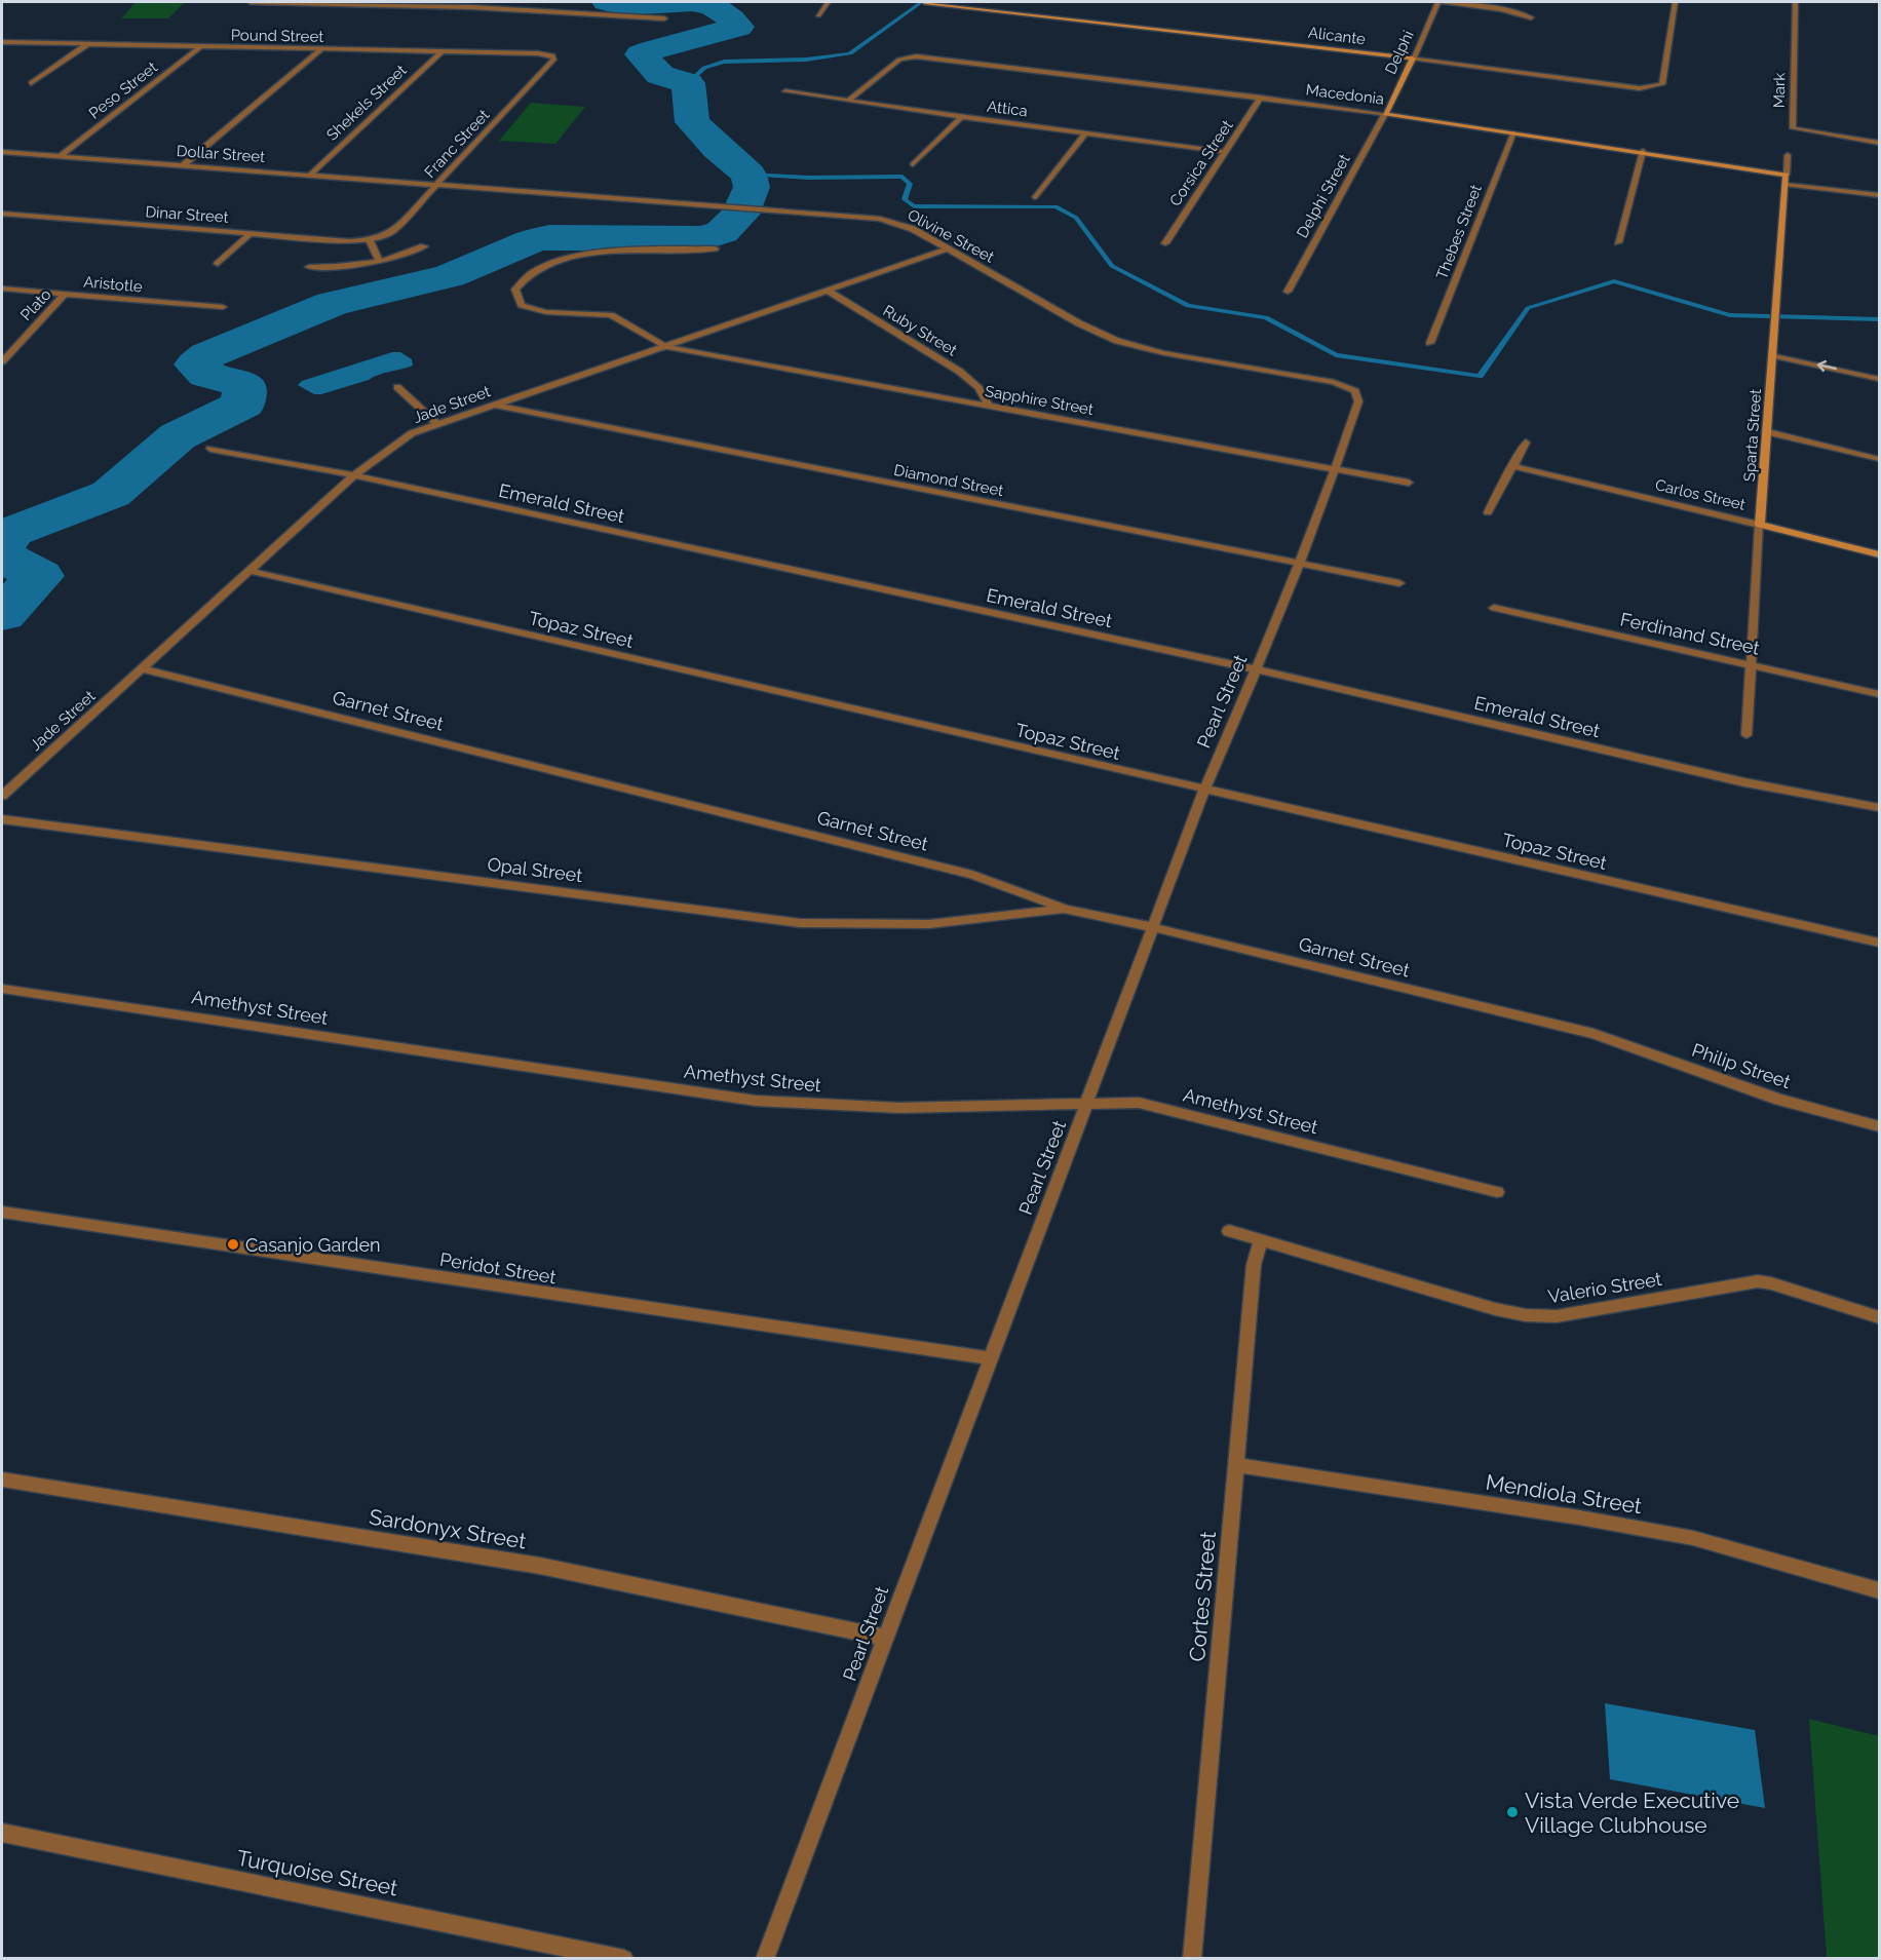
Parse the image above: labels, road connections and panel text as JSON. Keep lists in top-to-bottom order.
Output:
{
  "streets": {
    "street": [
      "Pound Street",
      "Alicante",
      "Delphi",
      "Peso Street",
      "Mark",
      "Macedonia",
      "Shekels Street",
      "Attica",
      "Franc Street",
      "Dollar Street",
      "Corsica Street",
      "Delphi Street",
      "Dinar Street",
      "Thebes Street",
      "Olivine Street",
      "Aristotle",
      "Plato",
      "Ruby Street",
      "Sapphire Street",
      "Jade Street",
      "Sparta Street",
      "Diamond Street",
      "Carlos Street",
      "Emerald Street",
      "Topaz Street",
      "Ferdinand Street",
      "Pearl Street",
      "Garnet Street",
      "Opal Street",
      "Amethyst Street",
      "Philip Street",
      "Peridot Street",
      "Valerio Street",
      "Mendiola Street",
      "Sardonyx Street",
      "Cortes Street",
      "Turquoise Street"
    ]
  },
  "crossings": [
    ["Pound Street", "Peso Street"],
    ["Pound Street", "Shekels Street"],
    ["Pound Street", "Franc Street"],
    ["Alicante", "Delphi"],
    ["Delphi", "Macedonia"],
    ["Delphi", "Delphi Street"],
    ["Peso Street", "Dollar Street"],
    ["Macedonia", "Attica"],
    ["Macedonia", "Corsica Street"],
    ["Macedonia", "Delphi Street"],
    ["Macedonia", "Thebes Street"],
    ["Macedonia", "Sparta Street"],
    ["Shekels Street", "Dollar Street"],
    ["Attica", "Corsica Street"],
    ["Franc Street", "Dollar Street"],
    ["Franc Street", "Dinar Street"],
    ["Franc Street", "Olivine Street"],
    ["Dollar Street", "Olivine Street"],
    ["Olivine Street", "Jade Street"],
    ["Olivine Street", "Pearl Street"],
    ["Aristotle", "Plato"],
    ["Ruby Street", "Sapphire Street"],
    ["Ruby Street", "Jade Street"],
    ["Sapphire Street", "Jade Street"],
    ["Sapphire Street", "Pearl Street"],
    ["Jade Street", "Diamond Street"],
    ["Jade Street", "Emerald Street"],
    ["Jade Street", "Topaz Street"],
    ["Jade Street", "Garnet Street"],
    ["Sparta Street", "Carlos Street"],
    ["Sparta Street", "Ferdinand Street"],
    ["Diamond Street", "Pearl Street"],
    ["Emerald Street", "Pearl Street"],
    ["Topaz Street", "Pearl Street"],
    ["Pearl Street", "Garnet Street"],
    ["Pearl Street", "Amethyst Street"],
    ["Pearl Street", "Peridot Street"],
    ["Pearl Street", "Sardonyx Street"],
    ["Garnet Street", "Opal Street"],
    ["Garnet Street", "Philip Street"],
    ["Valerio Street", "Cortes Street"],
    ["Mendiola Street", "Cortes Street"]
  ],
  "places": ["Casanjo Garden", "Vista Verde Executive Village Clubhouse"]
}
